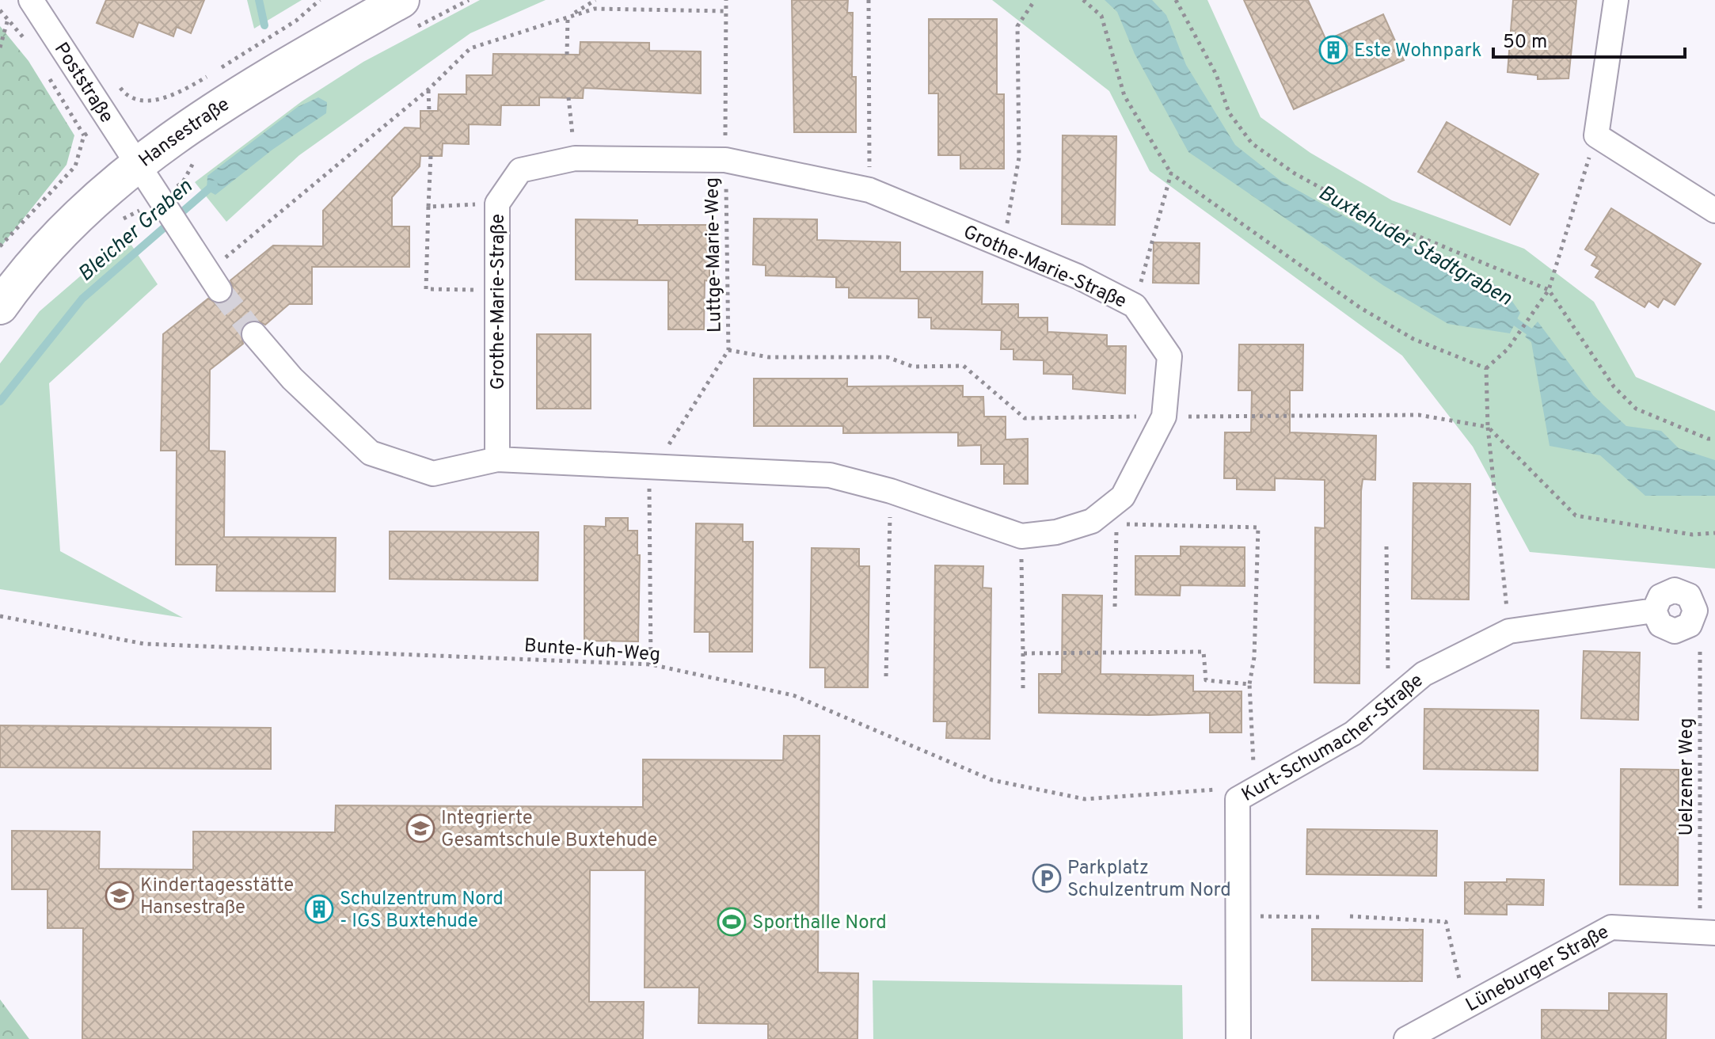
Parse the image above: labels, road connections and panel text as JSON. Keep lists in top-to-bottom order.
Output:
{
  "streets": {
    "street": [
      "Poststraße",
      "Hansestraße",
      "Grothe-Marie-Straße",
      "Kurt-Schumacher-Straße",
      "Lüneburger Straße"
    ],
    "path": ["Luttge-Marie-Weg", "Bunte-Kuh-Weg", "Uelzener Weg"]
  },
  "crossings": [
    ["Poststraße", "Hansestraße"],
    ["Luttge-Marie-Weg", "Grothe-Marie-Straße"],
    ["Luttge-Marie-Weg", "Bunte-Kuh-Weg"],
    ["Bunte-Kuh-Weg", "Kurt-Schumacher-Straße"],
    ["Kurt-Schumacher-Straße", "Uelzener Weg"],
    ["Uelzener Weg", "Lüneburger Straße"]
  ],
  "water": ["Bleicher Graben", "Buxtehuder Stadtgraben"],
  "places": {
    "building": ["Este Wohnpark", "Schulzentrum Nord - IGS Buxtehude"],
    "school or university": ["Integrierte Gesamtschule Buxtehude", "Kindertagesstätte Hansestraße"],
    "parking": ["Parkplatz Schulzentrum Nord"],
    "sports": ["Sporthalle Nord"]
  },
  "scale_bar": "50 m"
}
